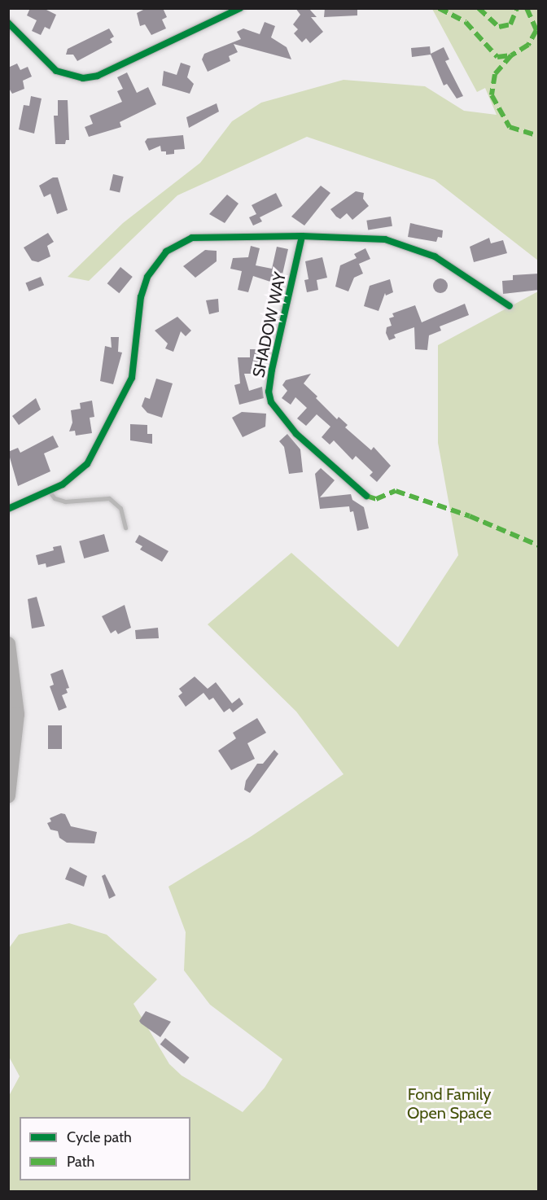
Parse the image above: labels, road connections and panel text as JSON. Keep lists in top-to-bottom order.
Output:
{
  "streets": {
    "street": ["SHADOW WAY"]
  },
  "parks": ["Fond Family Open Space"],
  "legend": ["Cycle path", "Path"]
}
